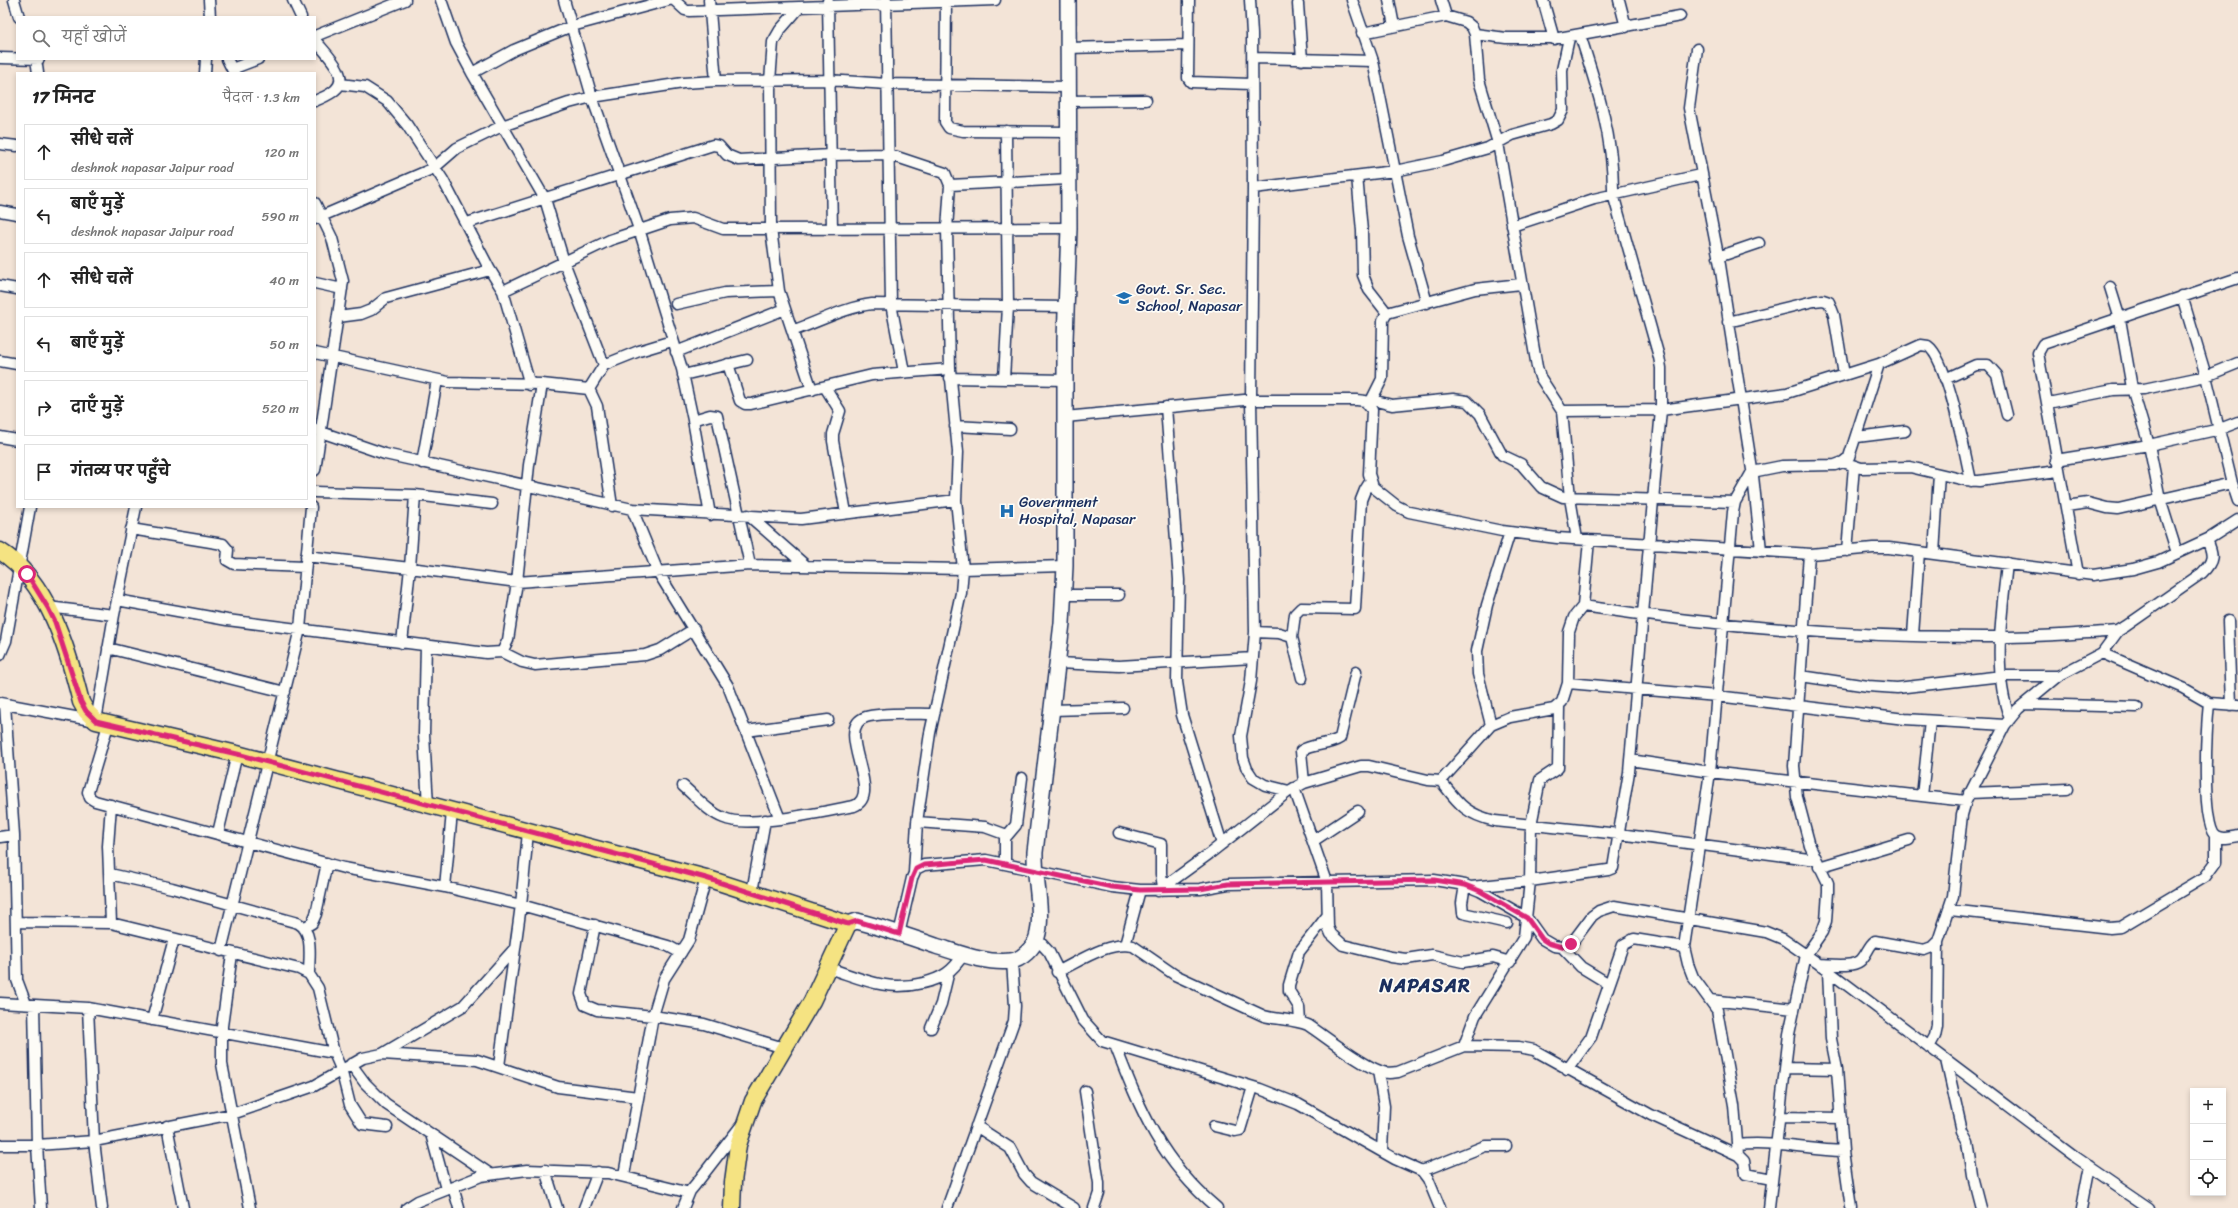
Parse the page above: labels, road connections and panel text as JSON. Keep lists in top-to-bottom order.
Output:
{
  "districts": ["NAPASAR"],
  "places": {
    "school or university": ["Govt. Sr. Sec. School, Napasar"],
    "hospital": ["Government Hospital, Napasar"]
  },
  "page": {
    "search": "यहाँ खोजें",
    "heading": ["17 मिनट", "पैदल · 1.3 km"],
    "list": [
      ["सीधे चलें", "deshnok napasar Jaipur road", "120 m"],
      ["बाएँ मुड़ें", "deshnok napasar Jaipur road", "590 m"],
      ["सीधे चलें", "40 m"],
      ["बाएँ मुड़ें", "50 m"],
      ["दाएँ मुड़ें", "520 m"],
      "गंतव्य पर पहुँचे"
    ],
    "map_buttons": ["+", "−"]
  }
}
